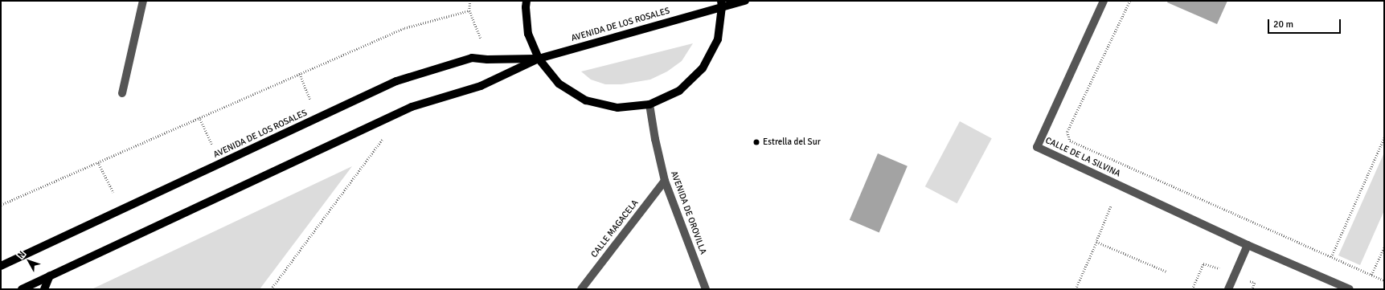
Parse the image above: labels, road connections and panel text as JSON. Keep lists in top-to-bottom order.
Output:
{
  "streets": {
    "main road": ["AVENIDA DE LOS ROSALES"],
    "street": ["CALLE DE LA SILVINA", "AVENIDA DE OROVILLA", "CALLE MAGACELA"]
  },
  "crossings": [
    ["AVENIDA DE OROVILLA", "CALLE MAGACELA"]
  ],
  "places": ["Estrella del Sur"],
  "scale_bar": "20 m",
  "north": "top left"
}
